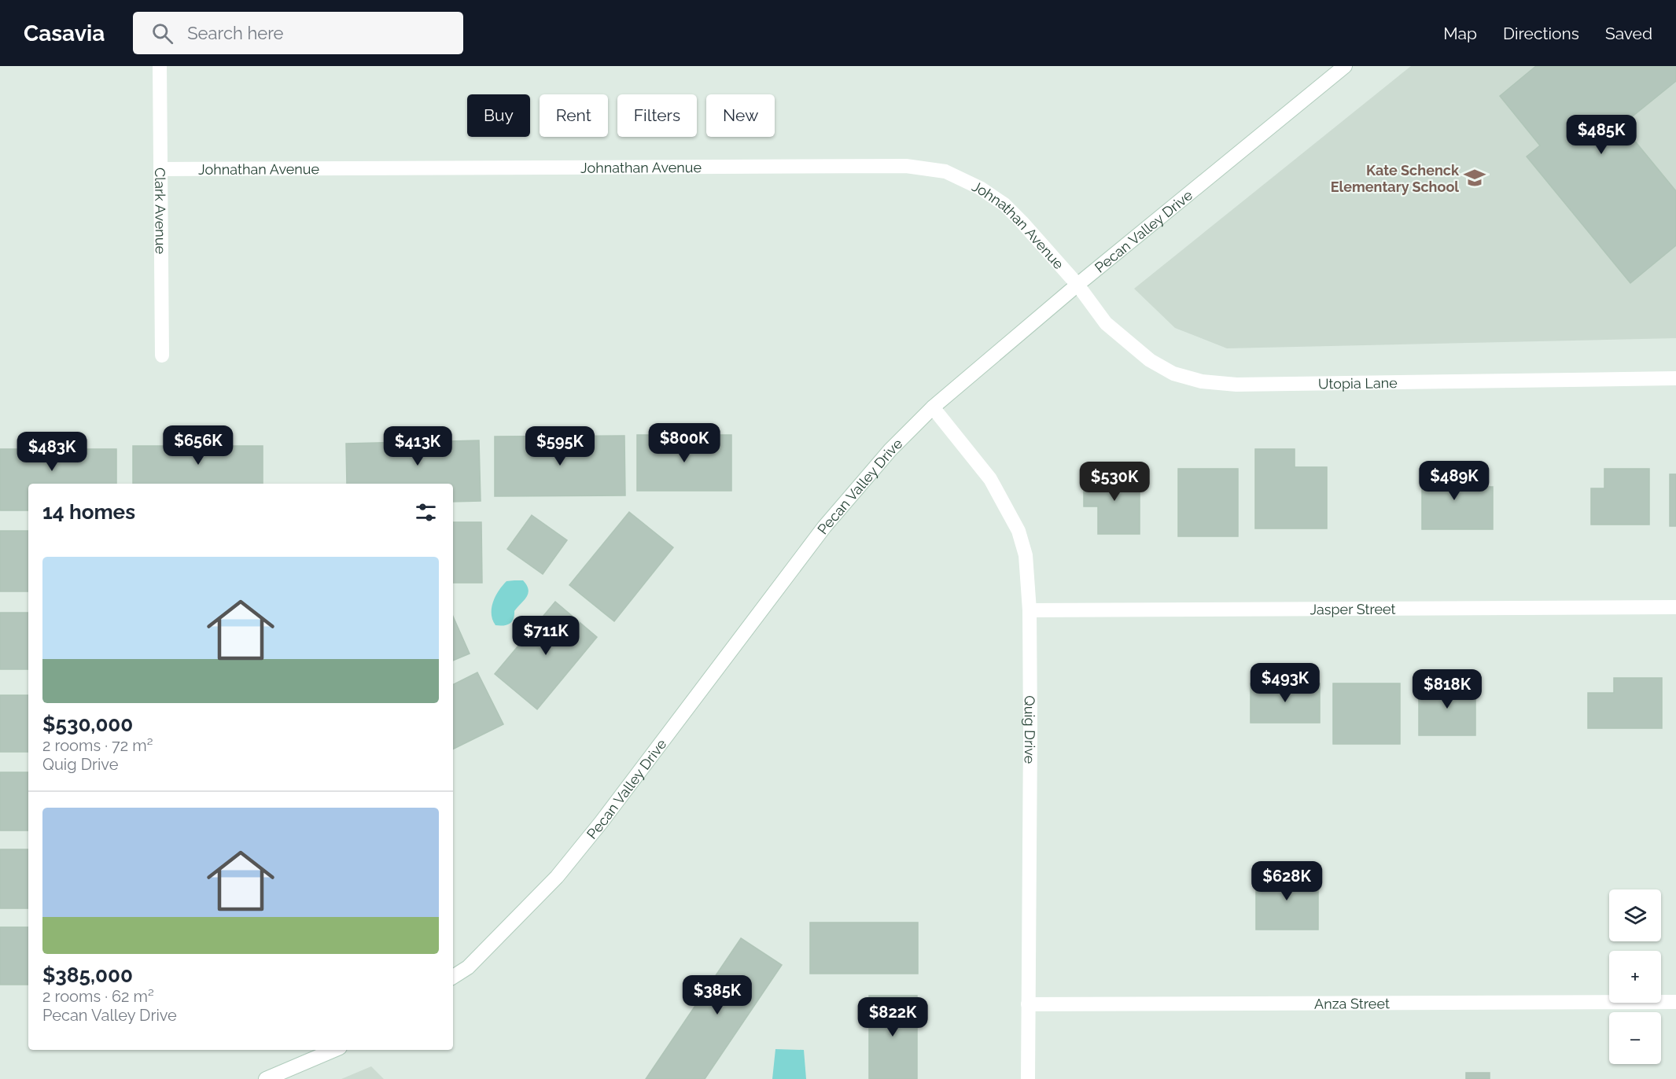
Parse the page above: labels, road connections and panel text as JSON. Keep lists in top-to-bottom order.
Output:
{
  "streets": {
    "street": [
      "Johnathan Avenue",
      "Clark Avenue",
      "Pecan Valley Drive",
      "Utopia Lane",
      "Jasper Street",
      "Quig Drive",
      "Anza Street"
    ]
  },
  "crossings": [
    ["Johnathan Avenue", "Clark Avenue"],
    ["Johnathan Avenue", "Pecan Valley Drive"],
    ["Johnathan Avenue", "Utopia Lane"],
    ["Pecan Valley Drive", "Utopia Lane"],
    ["Pecan Valley Drive", "Quig Drive"],
    ["Jasper Street", "Quig Drive"],
    ["Quig Drive", "Anza Street"]
  ],
  "places": {
    "school or university": ["Kate Schenck Elementary School"]
  },
  "page": {
    "header": "Casavia",
    "search": "Search here",
    "nav": ["Map", "Directions", "Saved"],
    "chip": [
      "Buy",
      "Rent",
      "Filters",
      "New"
    ],
    "price": [
      "$485K",
      "$800K",
      "$656K",
      "$413K",
      "$595K",
      "$483K",
      "$489K",
      "$530K",
      "$711K",
      "$493K",
      "$818K",
      "$628K",
      "$385K",
      "$822K"
    ],
    "heading": "14 homes",
    "list": [
      {
        "name": "$530,000",
        "note": "2 rooms · 72 m² · Quig Drive"
      },
      {
        "name": "$385,000",
        "note": "2 rooms · 62 m² · Pecan Valley Drive"
      }
    ],
    "map_buttons": ["+", "−"]
  }
}
